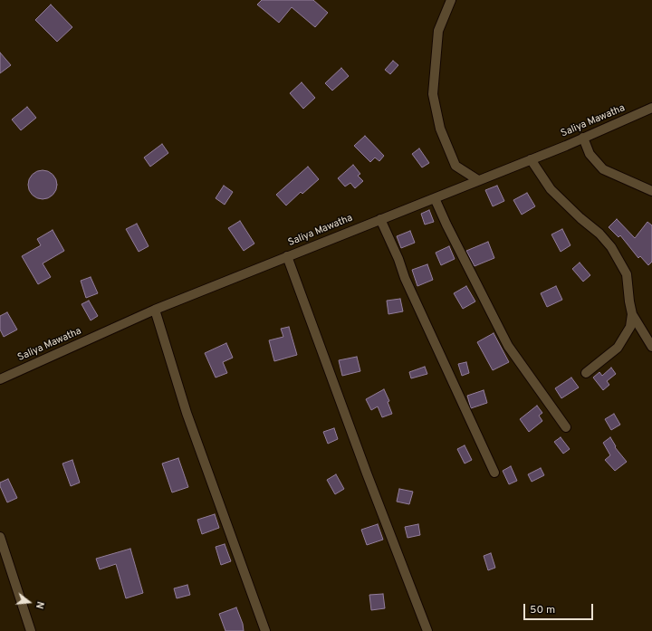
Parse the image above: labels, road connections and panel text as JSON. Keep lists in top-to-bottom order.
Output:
{
  "streets": {
    "street": ["Saliya Mawatha"]
  },
  "scale_bar": "50 m",
  "north": "right"
}
